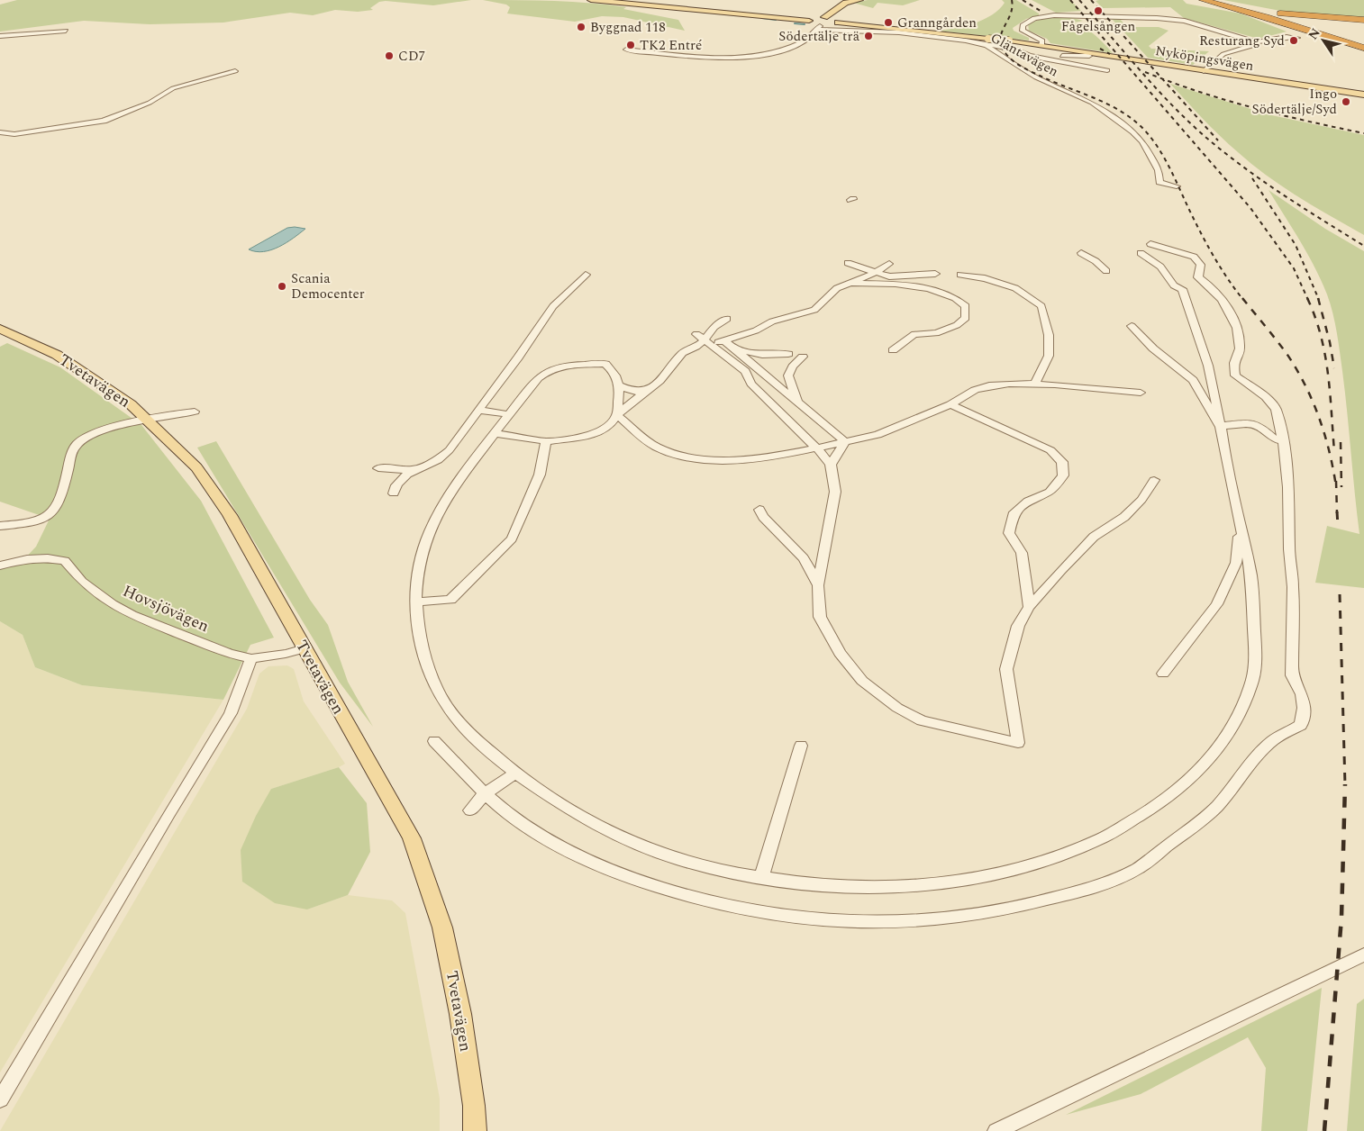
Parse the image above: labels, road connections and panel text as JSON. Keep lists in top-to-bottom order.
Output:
{
  "streets": {
    "main road": ["Nyköpingsvägen", "Tvetavägen"],
    "street": ["Gläntavägen", "Hovsjövägen"]
  },
  "crossings": [
    ["Tvetavägen", "Hovsjövägen"]
  ],
  "places": [
    "Fågelsången",
    "Granngården",
    "Byggnad 118",
    "Södertälje trä",
    "Resturang Syd",
    "TK2 Entré",
    "CD7",
    "Ingo Södertälje/Syd",
    "Scania Democenter"
  ],
  "north": "top left"
}
